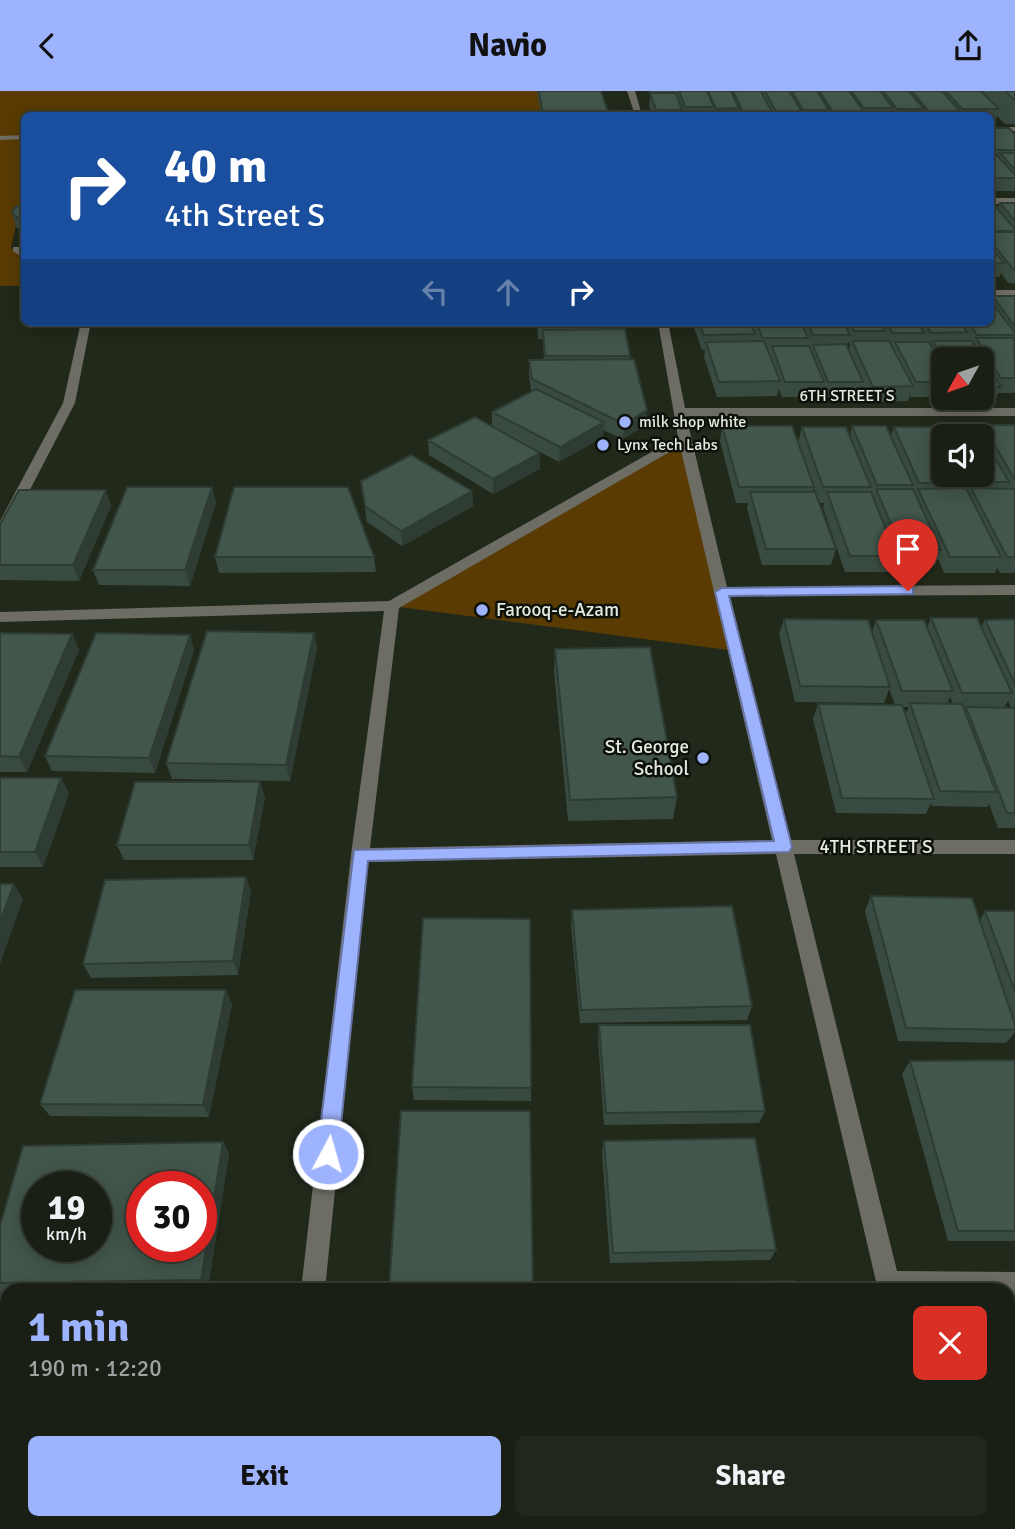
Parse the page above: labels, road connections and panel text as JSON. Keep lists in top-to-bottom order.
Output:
{
  "streets": {
    "street": ["6TH STREET S", "4TH STREET S"]
  },
  "places": [
    "milk shop white",
    "Lynx Tech Labs",
    "Farooq-e-Azam",
    "St. George School"
  ],
  "north": "bottom left",
  "page": {
    "header": "Navio",
    "turn": ["40 m", "4th Street S"],
    "speed": "19 km/h",
    "limit": "30",
    "heading": ["1 min", "190 m · 12:20"],
    "buttons": ["Exit", "Share"]
  }
}
